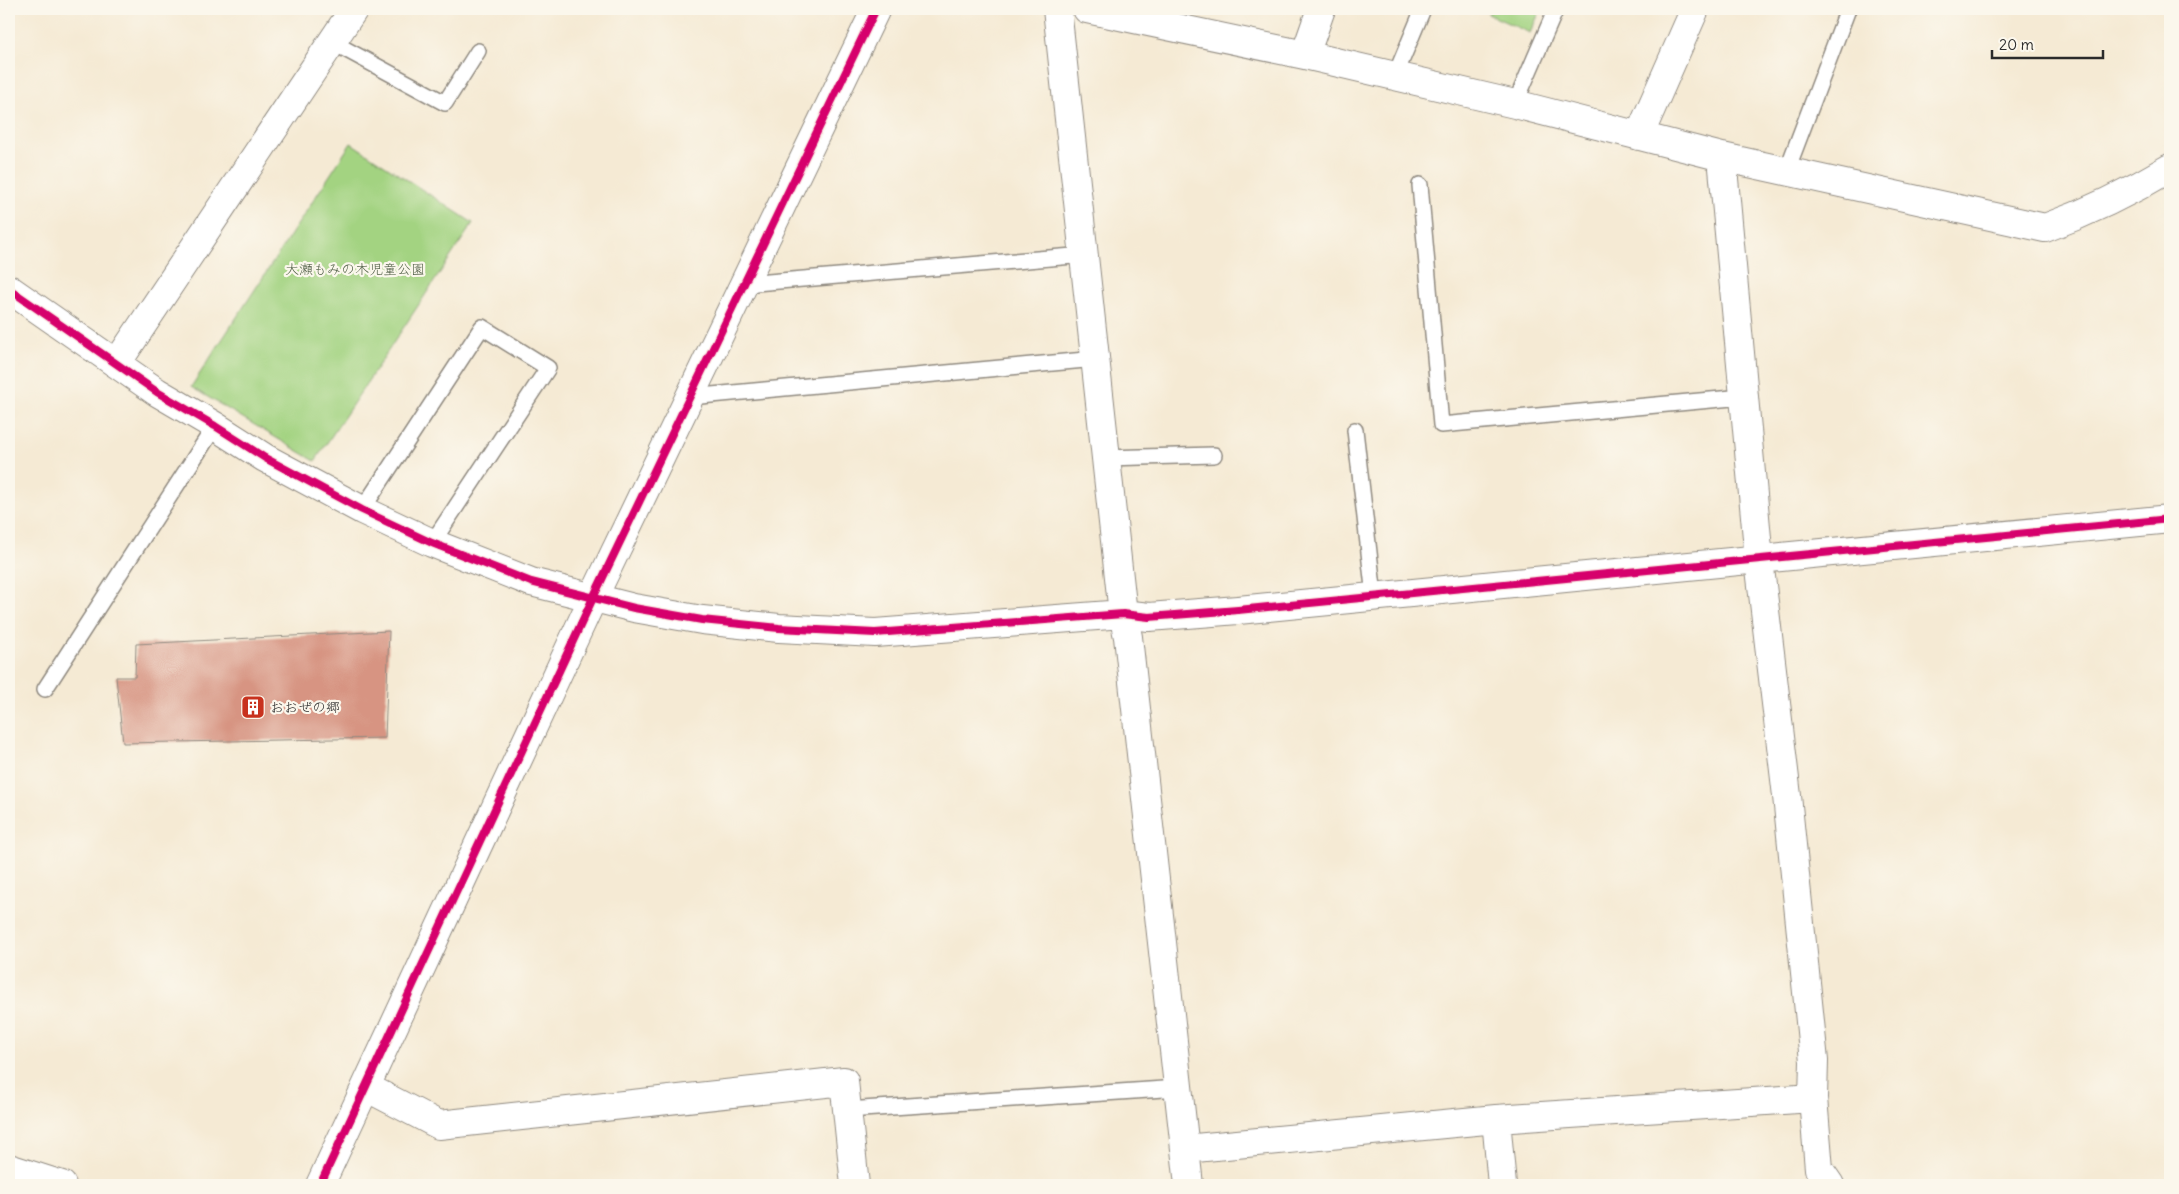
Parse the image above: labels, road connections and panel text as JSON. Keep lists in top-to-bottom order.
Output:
{
  "parks": ["大瀬もみの木児童公園"],
  "places": {
    "building": ["おおぜの郷"]
  },
  "scale_bar": "20 m"
}
